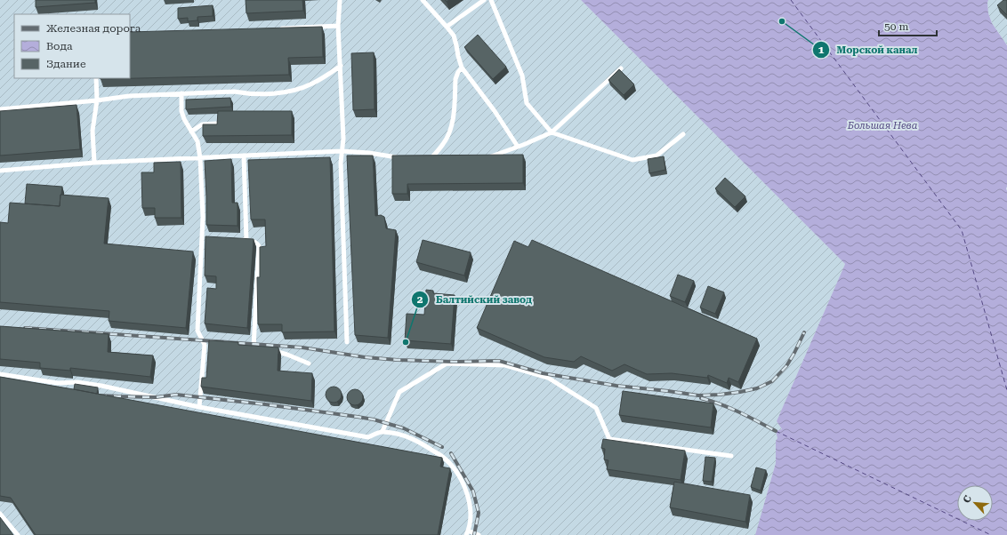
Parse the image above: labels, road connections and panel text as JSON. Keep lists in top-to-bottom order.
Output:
{
  "water": ["Большая Нева"],
  "places": ["Морской канал", "Балтийский завод"],
  "legend": ["Железная дорога", "Вода", "Здание"],
  "scale_bar": "50 m",
  "north": "top left"
}
